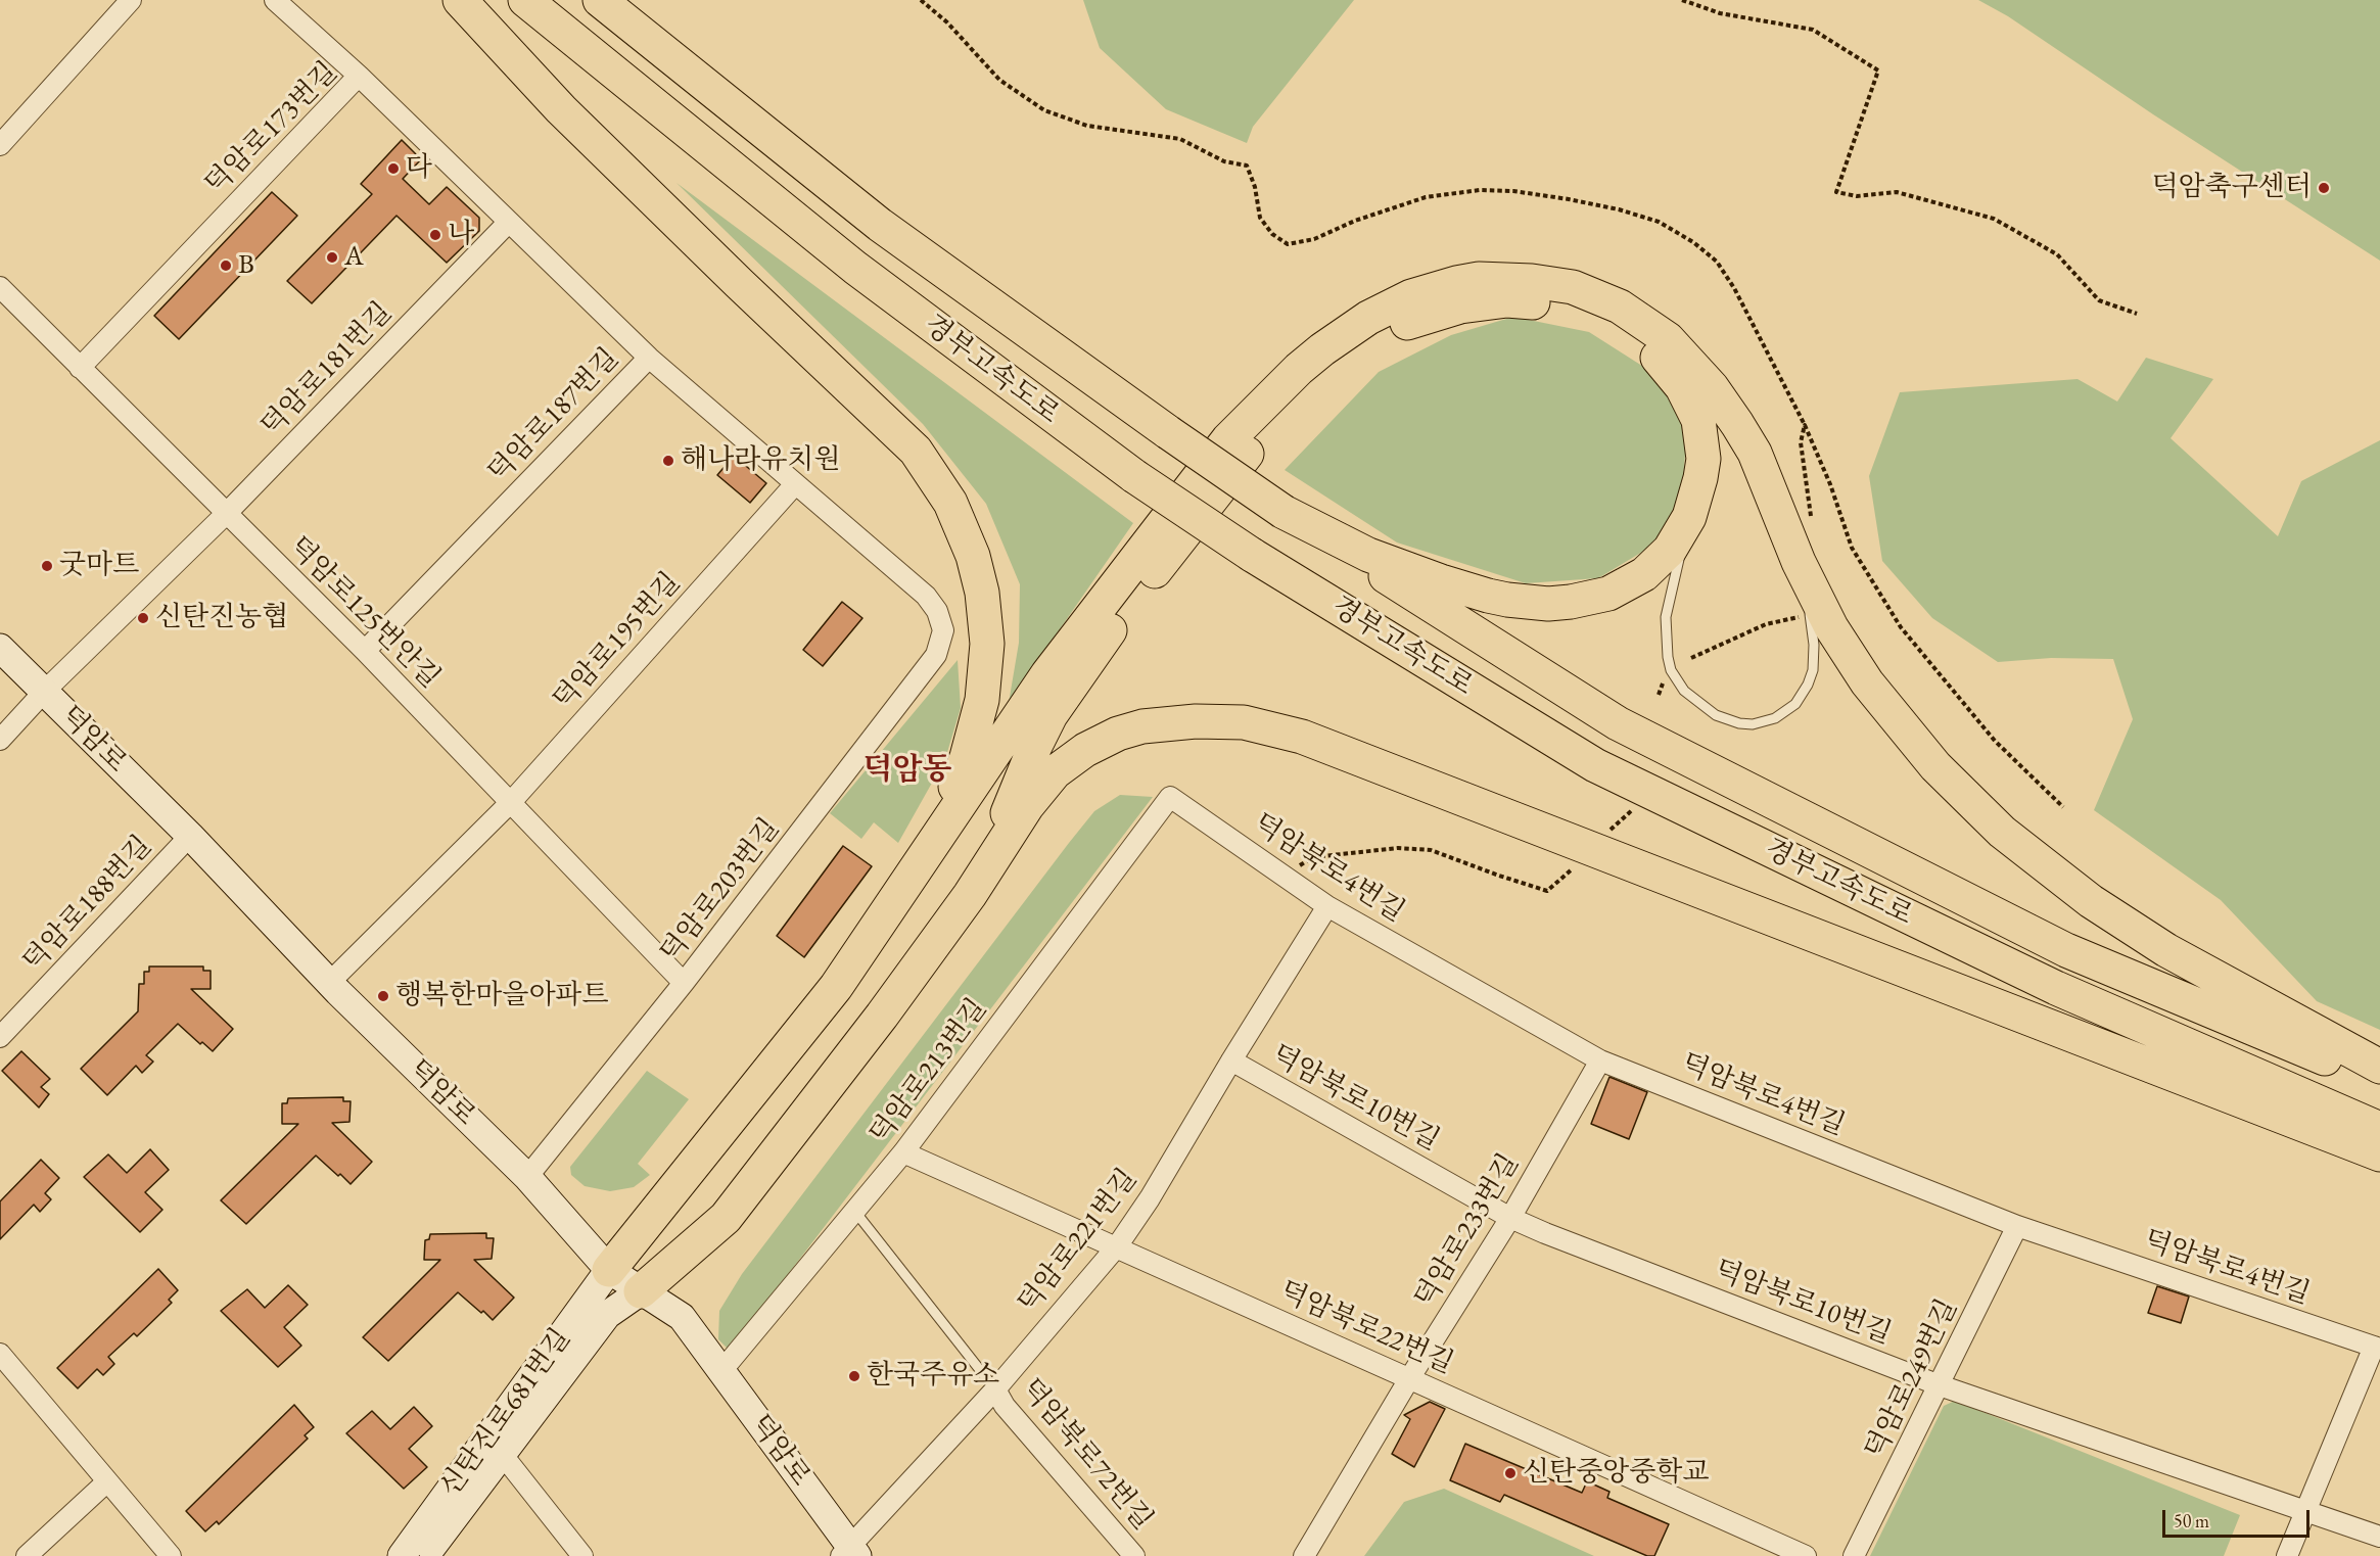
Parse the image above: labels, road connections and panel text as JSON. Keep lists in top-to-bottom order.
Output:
{
  "streets": {
    "highway": ["경부고속도로"],
    "street": [
      "덕암로173번길",
      "덕암로181번길",
      "덕암로187번길",
      "덕암로125번안길",
      "덕암로195번길",
      "덕암로",
      "덕암북로4번길",
      "덕암로203번길",
      "덕암로188번길",
      "덕암로213번길",
      "덕암북로10번길",
      "덕암로233번길",
      "덕암로221번길",
      "덕암북로22번길",
      "덕암로249번길",
      "신탄진로681번길",
      "덕암북로72번길"
    ]
  },
  "crossings": [
    ["덕암로173번길", "덕암로181번길"],
    ["덕암로173번길", "덕암로125번안길"],
    ["덕암로181번길", "덕암로125번안길"],
    ["덕암로181번길", "덕암로"],
    ["덕암로187번길", "덕암로125번안길"],
    ["덕암로187번길", "덕암로195번길"],
    ["덕암로187번길", "덕암로203번길"],
    ["덕암로125번안길", "덕암로195번길"],
    ["덕암로125번안길", "덕암로203번길"],
    ["덕암로195번길", "덕암로"],
    ["덕암로195번길", "덕암로203번길"],
    ["덕암로", "덕암로203번길"],
    ["덕암로", "덕암로188번길"],
    ["덕암로", "덕암로213번길"],
    ["덕암로", "덕암로221번길"],
    ["덕암로", "신탄진로681번길"],
    ["덕암북로4번길", "덕암로213번길"],
    ["덕암북로4번길", "덕암로233번길"],
    ["덕암북로4번길", "덕암로221번길"],
    ["덕암북로4번길", "덕암로249번길"],
    ["덕암로213번길", "덕암북로22번길"],
    ["덕암북로10번길", "덕암로233번길"],
    ["덕암북로10번길", "덕암로221번길"],
    ["덕암북로10번길", "덕암로249번길"],
    ["덕암로233번길", "덕암북로22번길"],
    ["덕암로221번길", "덕암북로22번길"],
    ["덕암로221번길", "덕암북로72번길"]
  ],
  "districts": ["덕암동"],
  "places": [
    "다",
    "덕암축구센터",
    "나",
    "A",
    "B",
    "해나라유치원",
    "굿마트",
    "신탄진농협",
    "행복한마을아파트",
    "한국주유소",
    "신탄중앙중학교"
  ],
  "scale_bar": "50 m"
}
